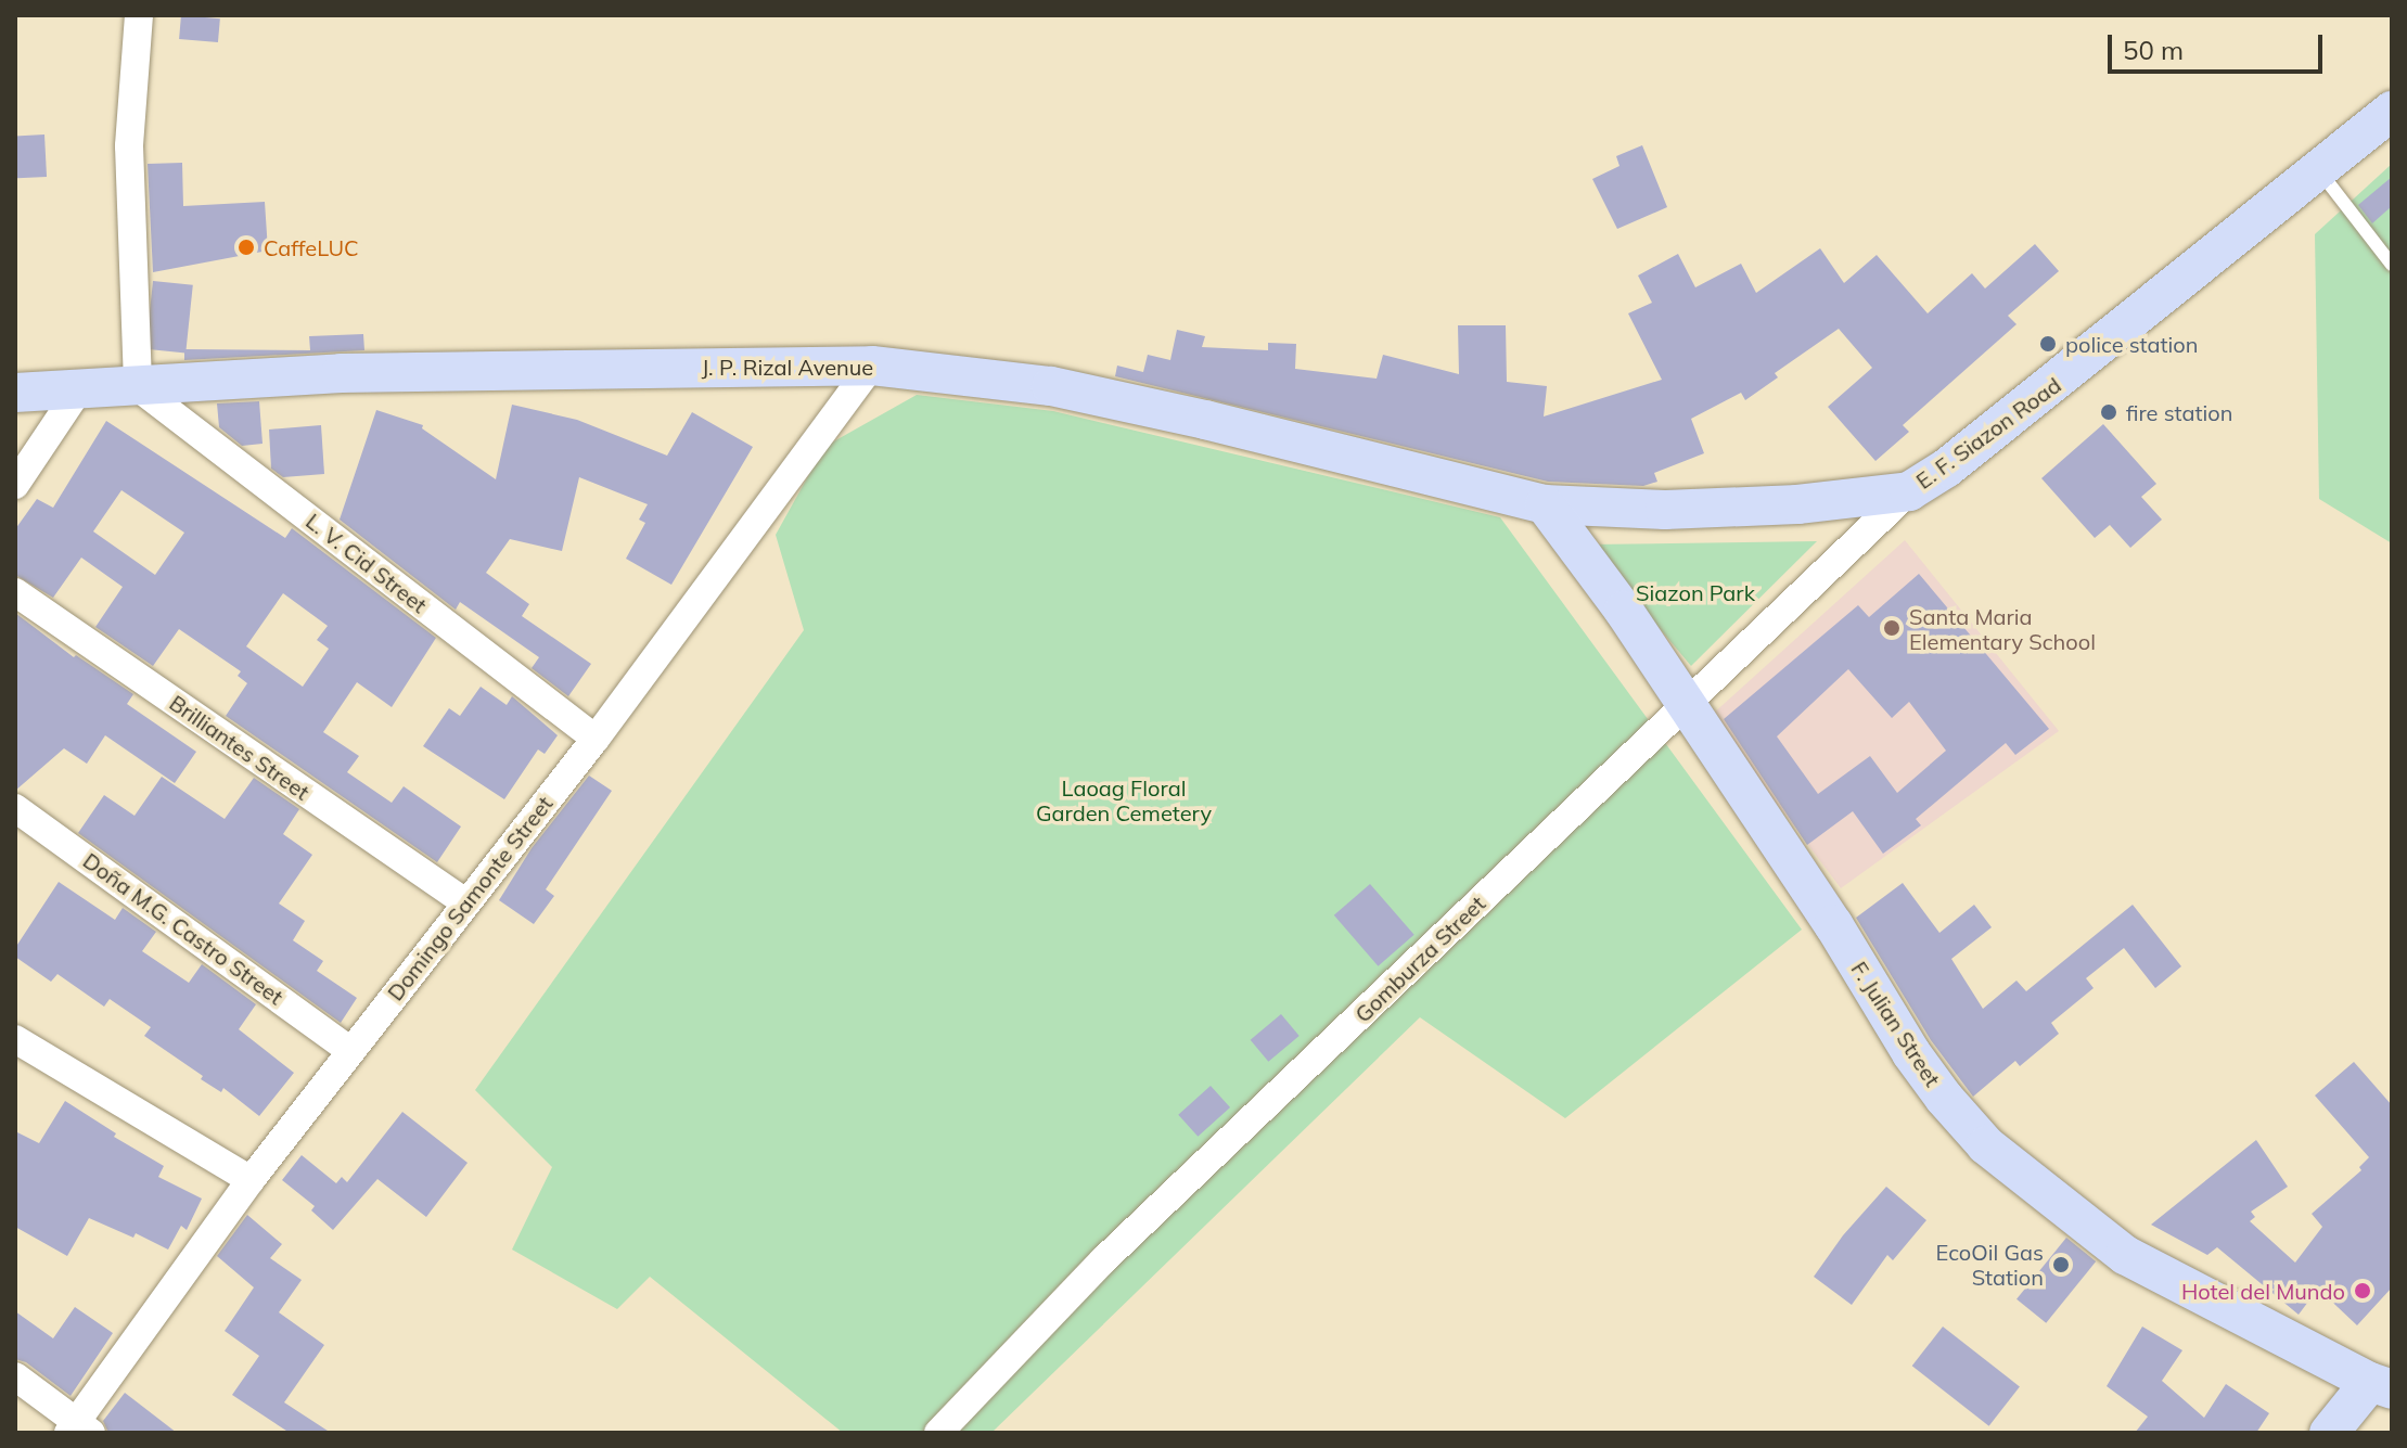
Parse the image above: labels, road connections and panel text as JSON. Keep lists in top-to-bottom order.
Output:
{
  "streets": {
    "main road": ["J. P. Rizal Avenue", "E. F. Siazon Road", "F. Julian Street"],
    "street": [
      "L. V. Cid Street",
      "Brilliantes Street",
      "Domingo Samonte Street",
      "Doña M.G. Castro Street",
      "Gomburza Street"
    ]
  },
  "crossings": [
    ["J. P. Rizal Avenue", "E. F. Siazon Road"],
    ["J. P. Rizal Avenue", "L. V. Cid Street"],
    ["J. P. Rizal Avenue", "Domingo Samonte Street"],
    ["J. P. Rizal Avenue", "F. Julian Street"],
    ["E. F. Siazon Road", "Gomburza Street"],
    ["E. F. Siazon Road", "F. Julian Street"],
    ["L. V. Cid Street", "Domingo Samonte Street"],
    ["Brilliantes Street", "Domingo Samonte Street"],
    ["Domingo Samonte Street", "Doña M.G. Castro Street"],
    ["Gomburza Street", "F. Julian Street"]
  ],
  "parks": ["Siazon Park", "Laoag Floral Garden Cemetery"],
  "places": [
    "CaffeLUC",
    "police station",
    "fire station",
    "Santa Maria Elementary School",
    "EcoOil Gas Station",
    "Hotel del Mundo"
  ],
  "scale_bar": "50 m"
}
